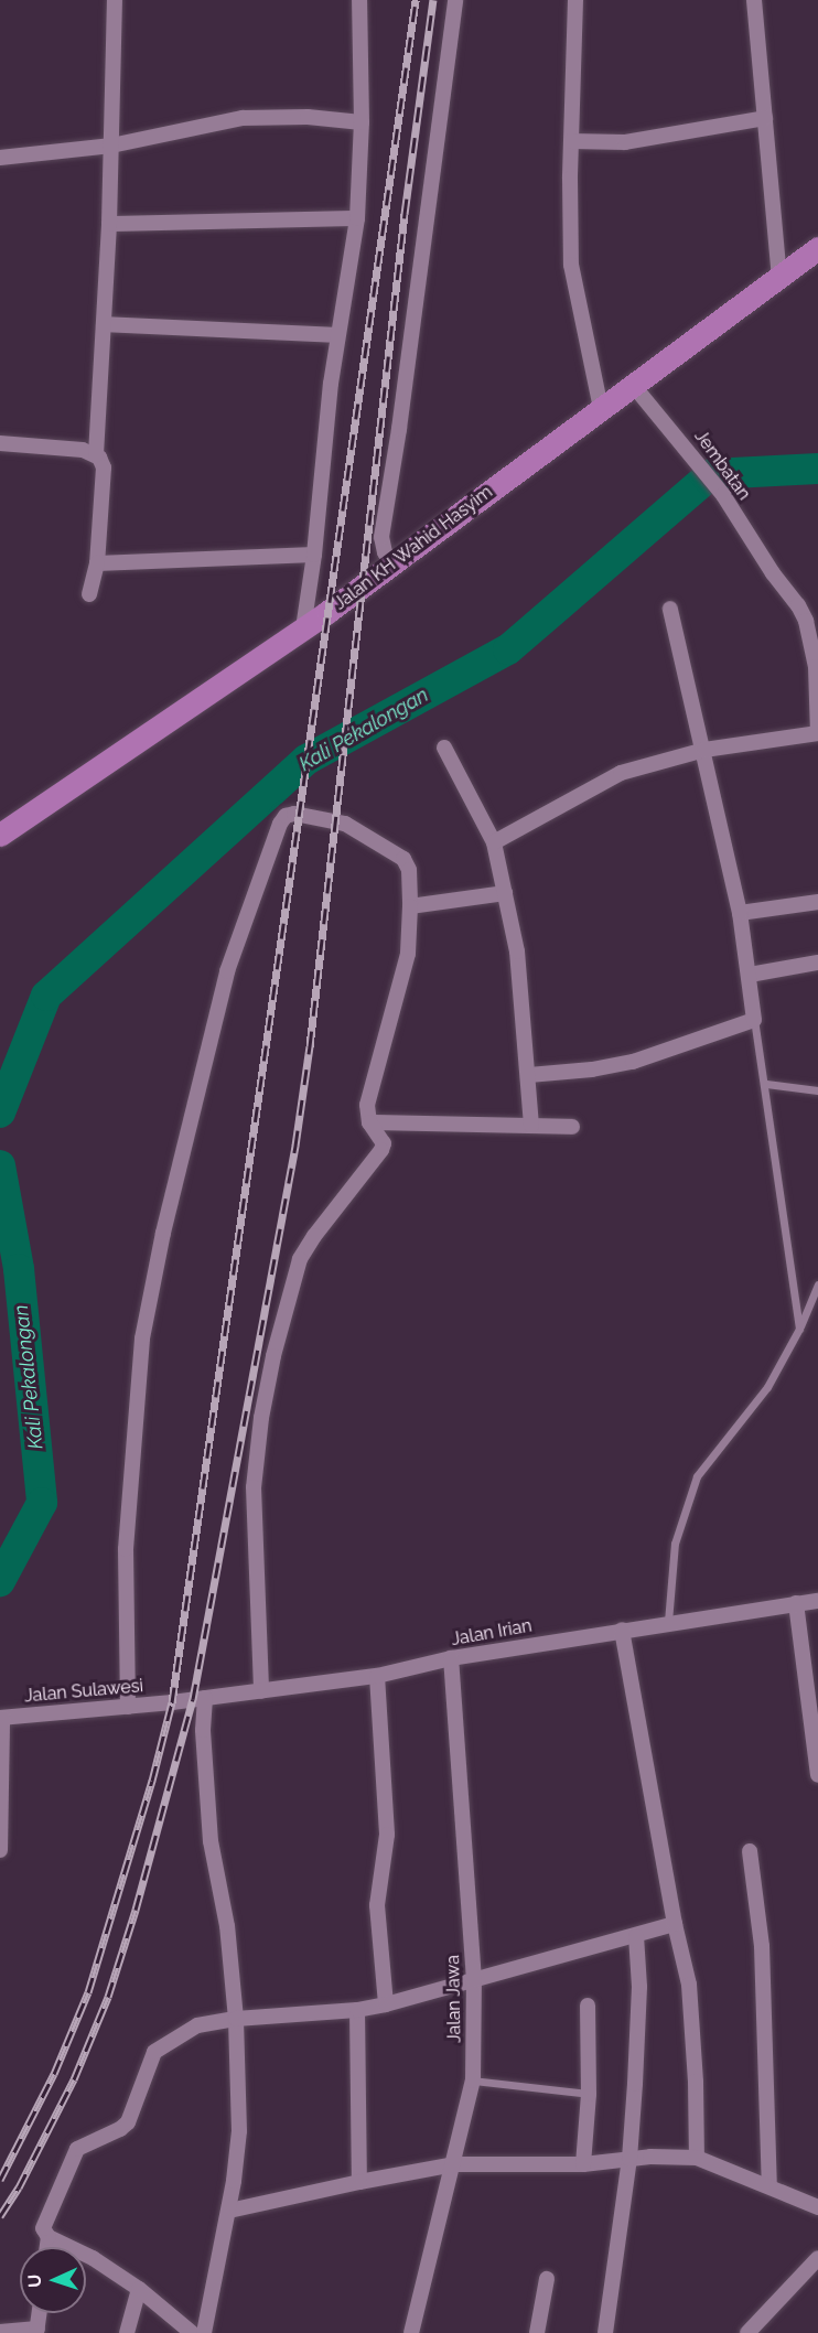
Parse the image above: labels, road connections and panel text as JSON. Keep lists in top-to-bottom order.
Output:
{
  "streets": {
    "main road": ["Jalan KH Wahid Hasyim"],
    "street": [
      "Jembatan",
      "Jalan Irian",
      "Jalan Sulawesi",
      "Jalan Jawa"
    ]
  },
  "crossings": [
    ["Jembatan", "Jalan KH Wahid Hasyim"],
    ["Jalan Irian", "Jalan Sulawesi"],
    ["Jalan Irian", "Jalan Jawa"]
  ],
  "water": ["Kali Pekalongan"],
  "north": "left"
}
